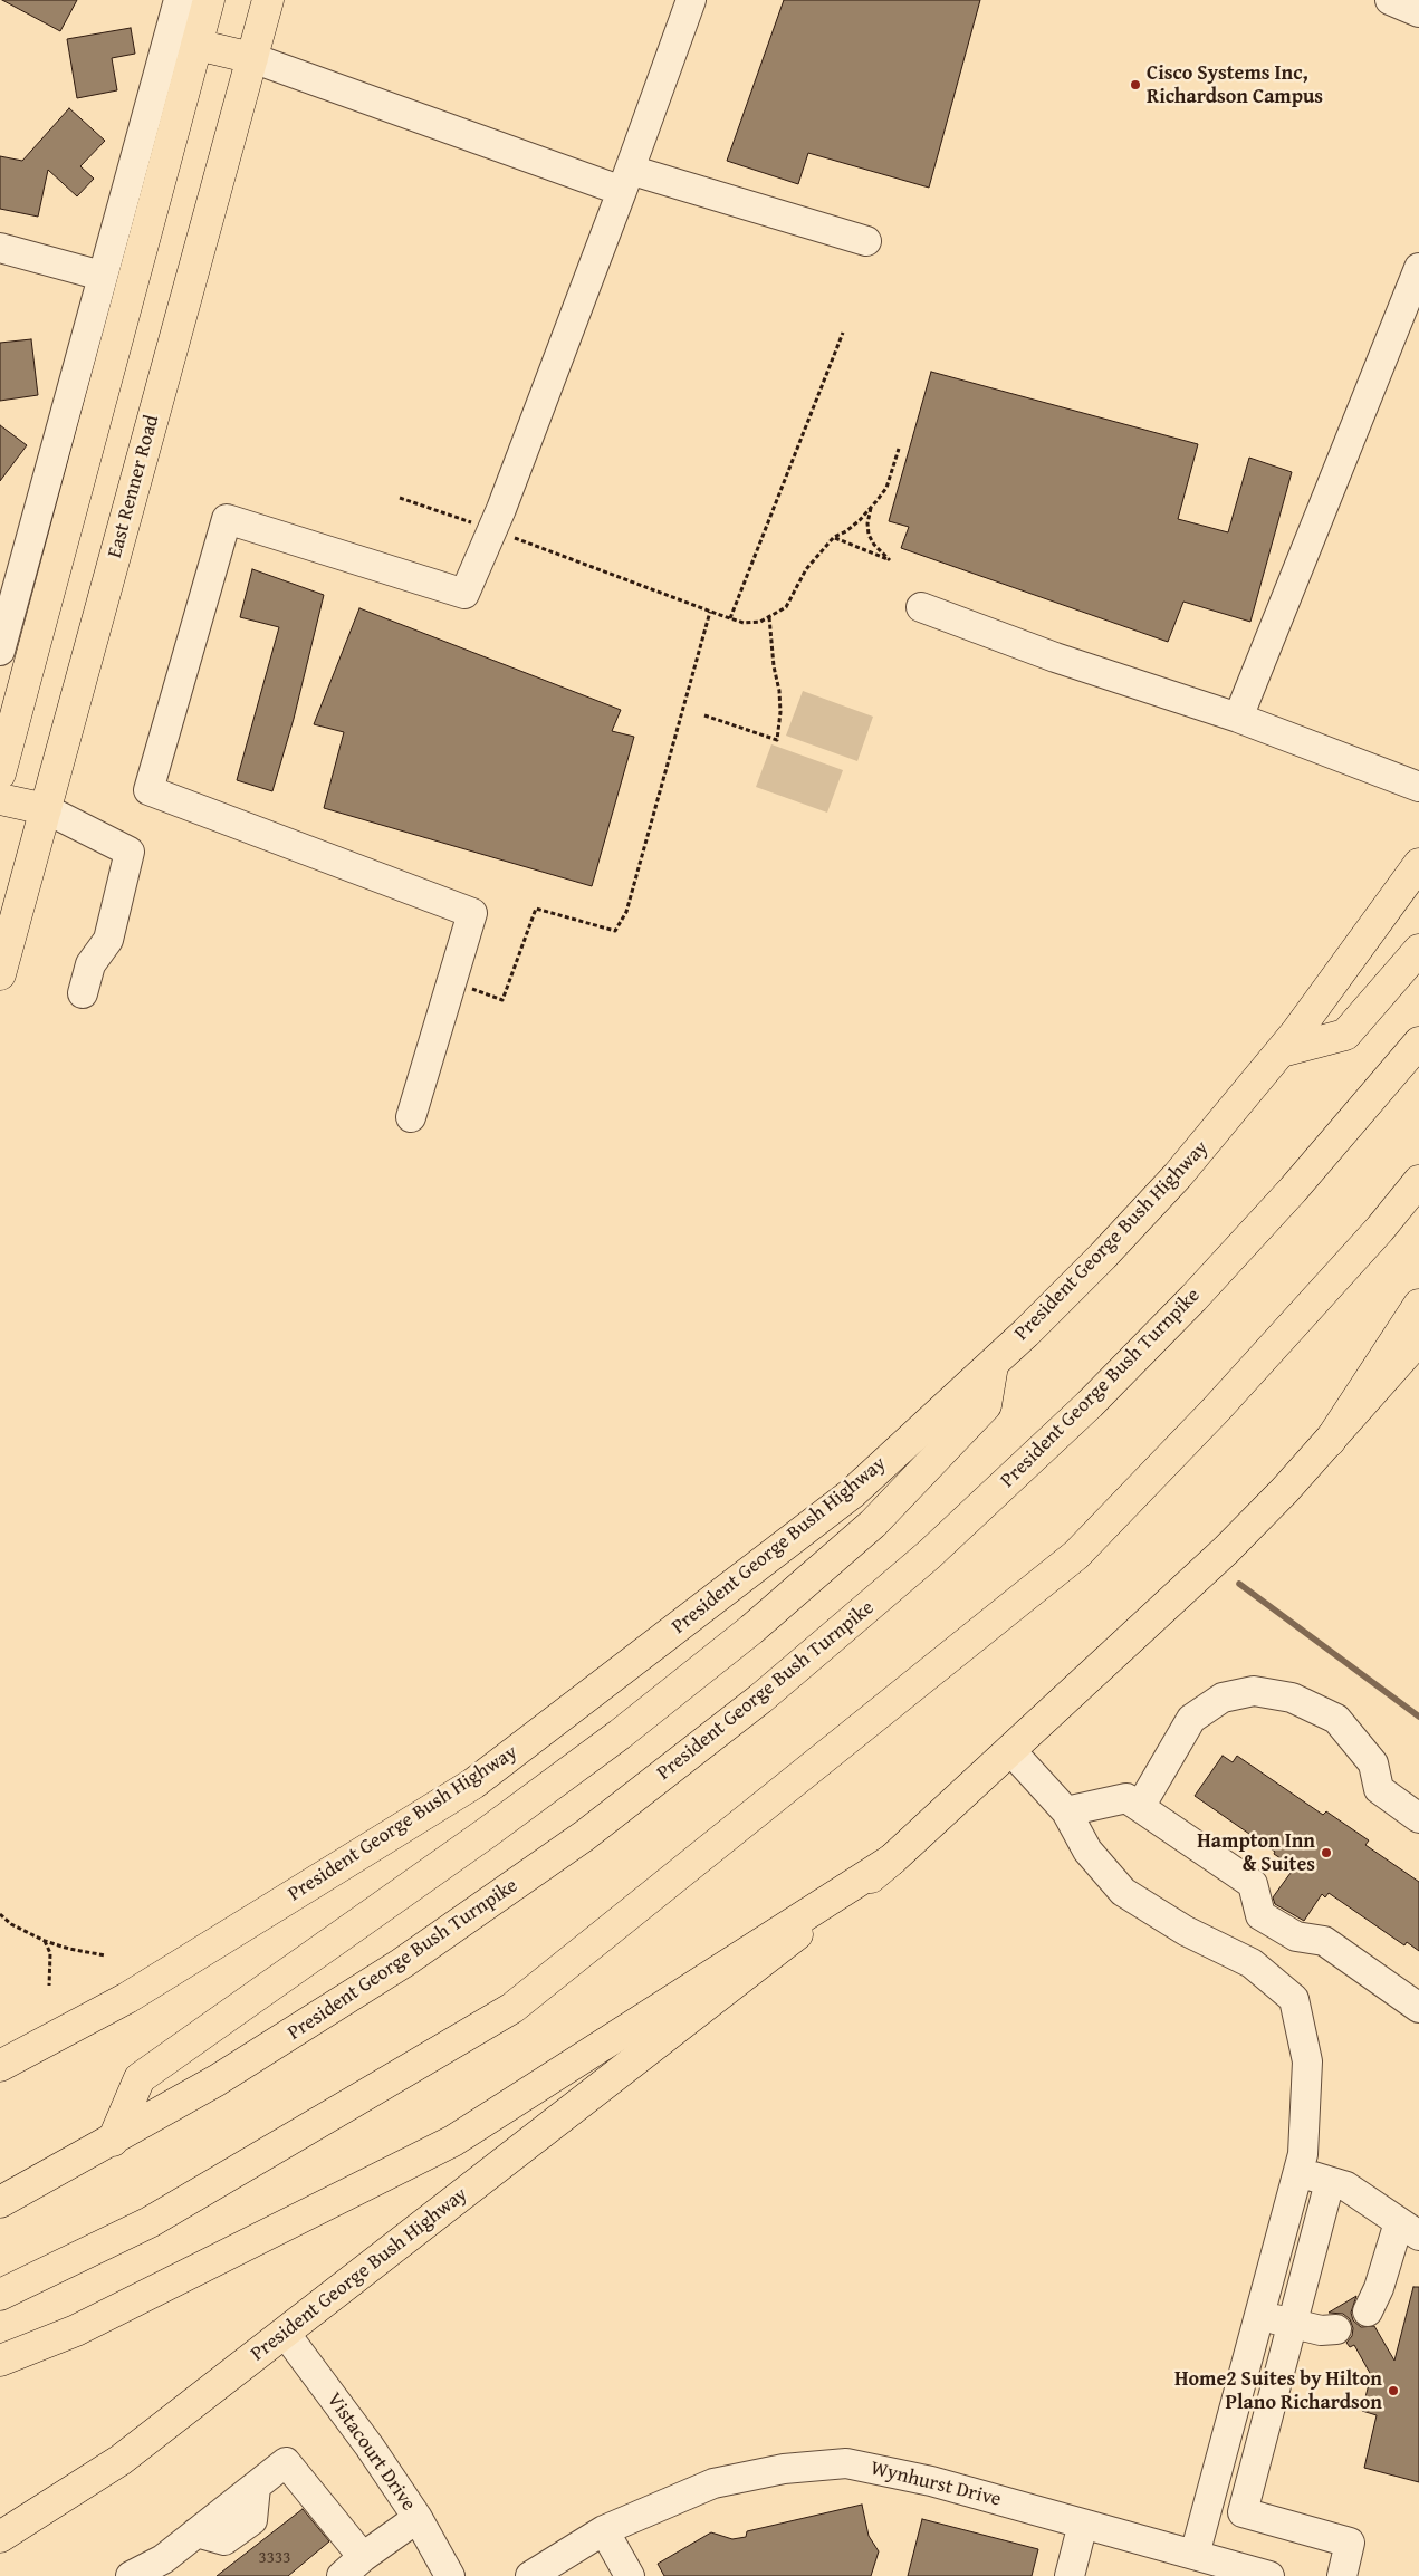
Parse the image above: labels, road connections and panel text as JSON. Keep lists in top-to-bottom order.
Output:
{
  "streets": {
    "main road": ["East Renner Road", "President George Bush Highway", "President George Bush Turnpike"],
    "street": ["Vistacourt Drive", "Wynhurst Drive"]
  },
  "crossings": [
    ["President George Bush Highway", "Vistacourt Drive"]
  ],
  "places": ["Cisco Systems Inc, Richardson Campus", "Hampton Inn & Suites", "Home2 Suites by Hilton Plano Richardson"],
  "house_numbers": ["3333"]
}
